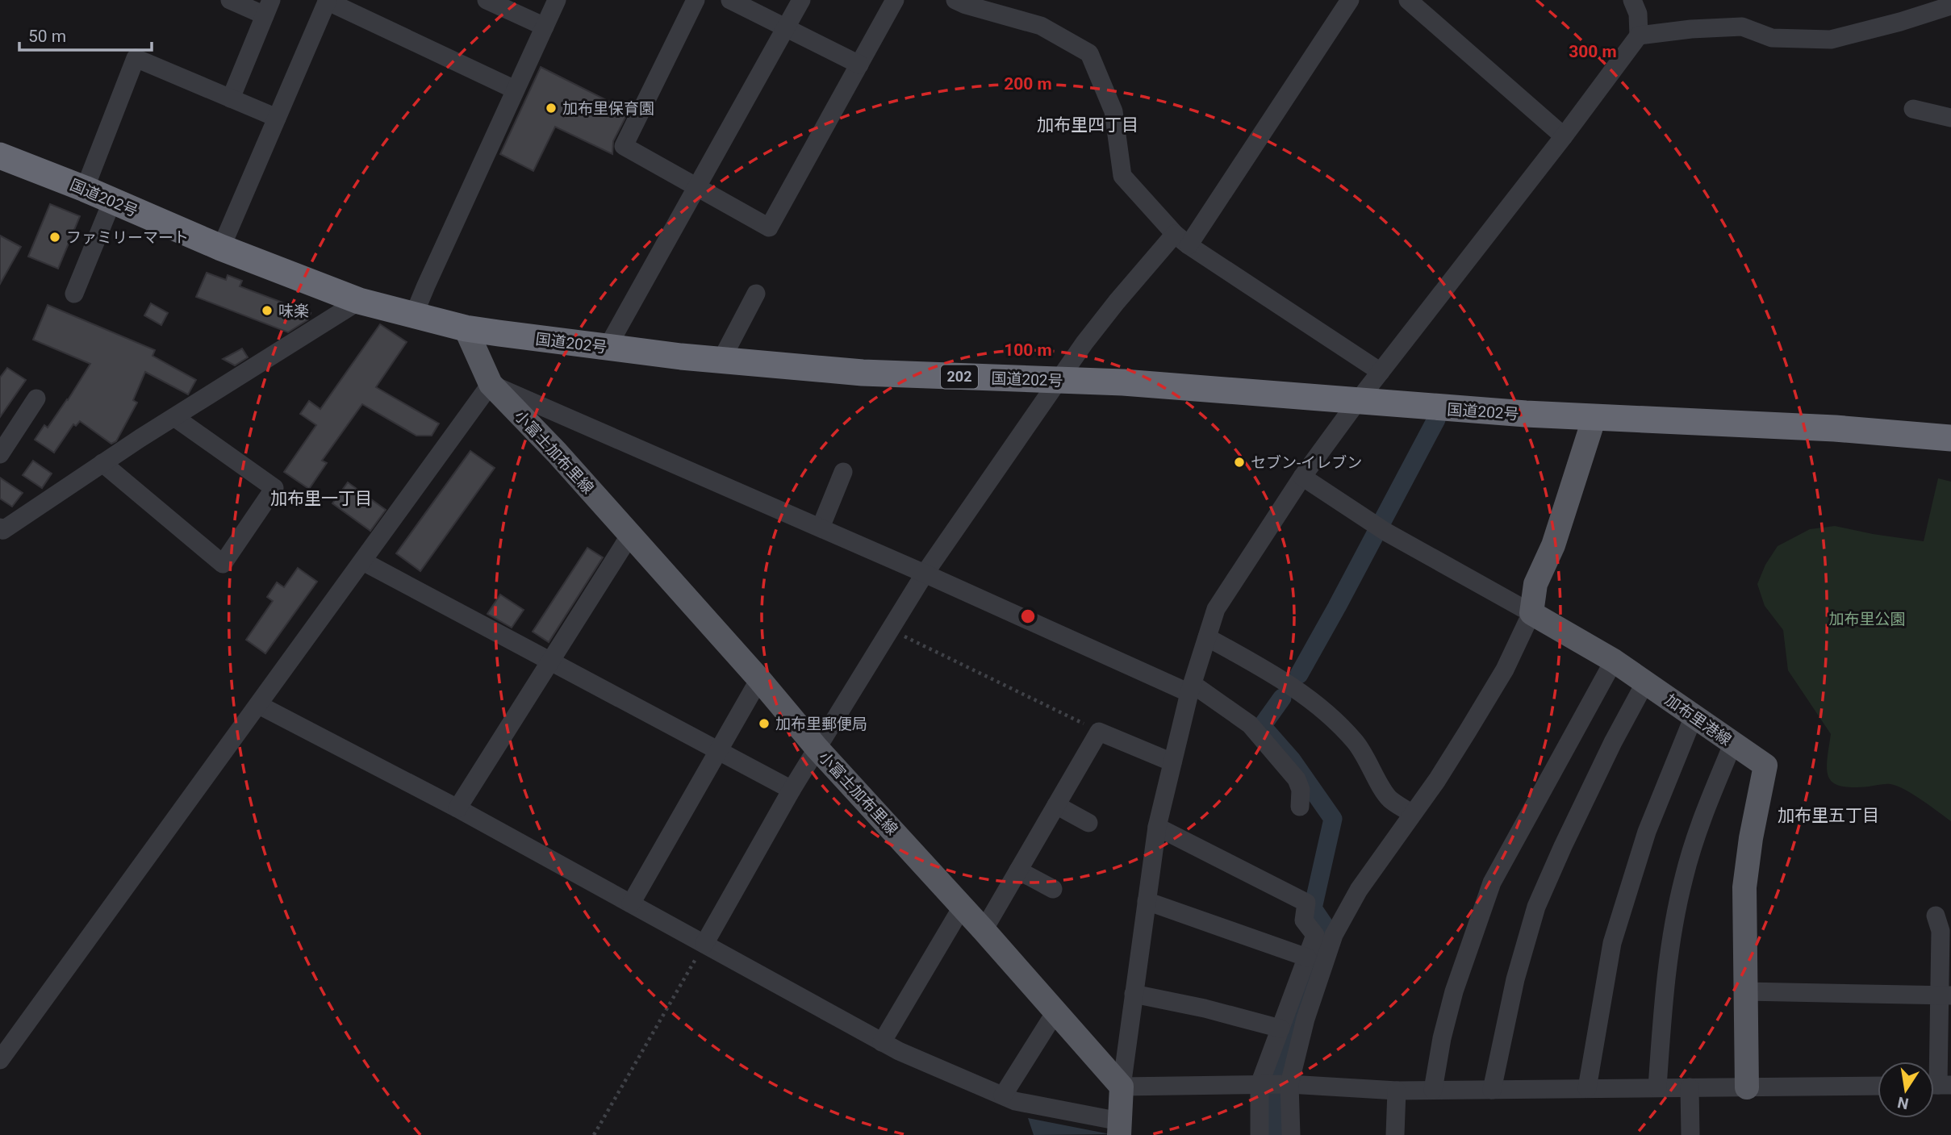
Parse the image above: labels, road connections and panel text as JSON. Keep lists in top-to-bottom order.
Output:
{
  "streets": {
    "highway": ["国道202号", "202"],
    "main road": ["小富士加布里線", "加布里港線"]
  },
  "crossings": [
    ["国道202号", "小富士加布里線"]
  ],
  "districts": ["加布里四丁目", "加布里一丁目", "加布里五丁目"],
  "parks": ["加布里公園"],
  "places": [
    "加布里保育園",
    "ファミリーマート",
    "味楽",
    "セブン-イレブン",
    "加布里郵便局"
  ],
  "scale_bar": "50 m",
  "north": "bottom",
  "rings": ["300 m", "200 m", "100 m"]
}
